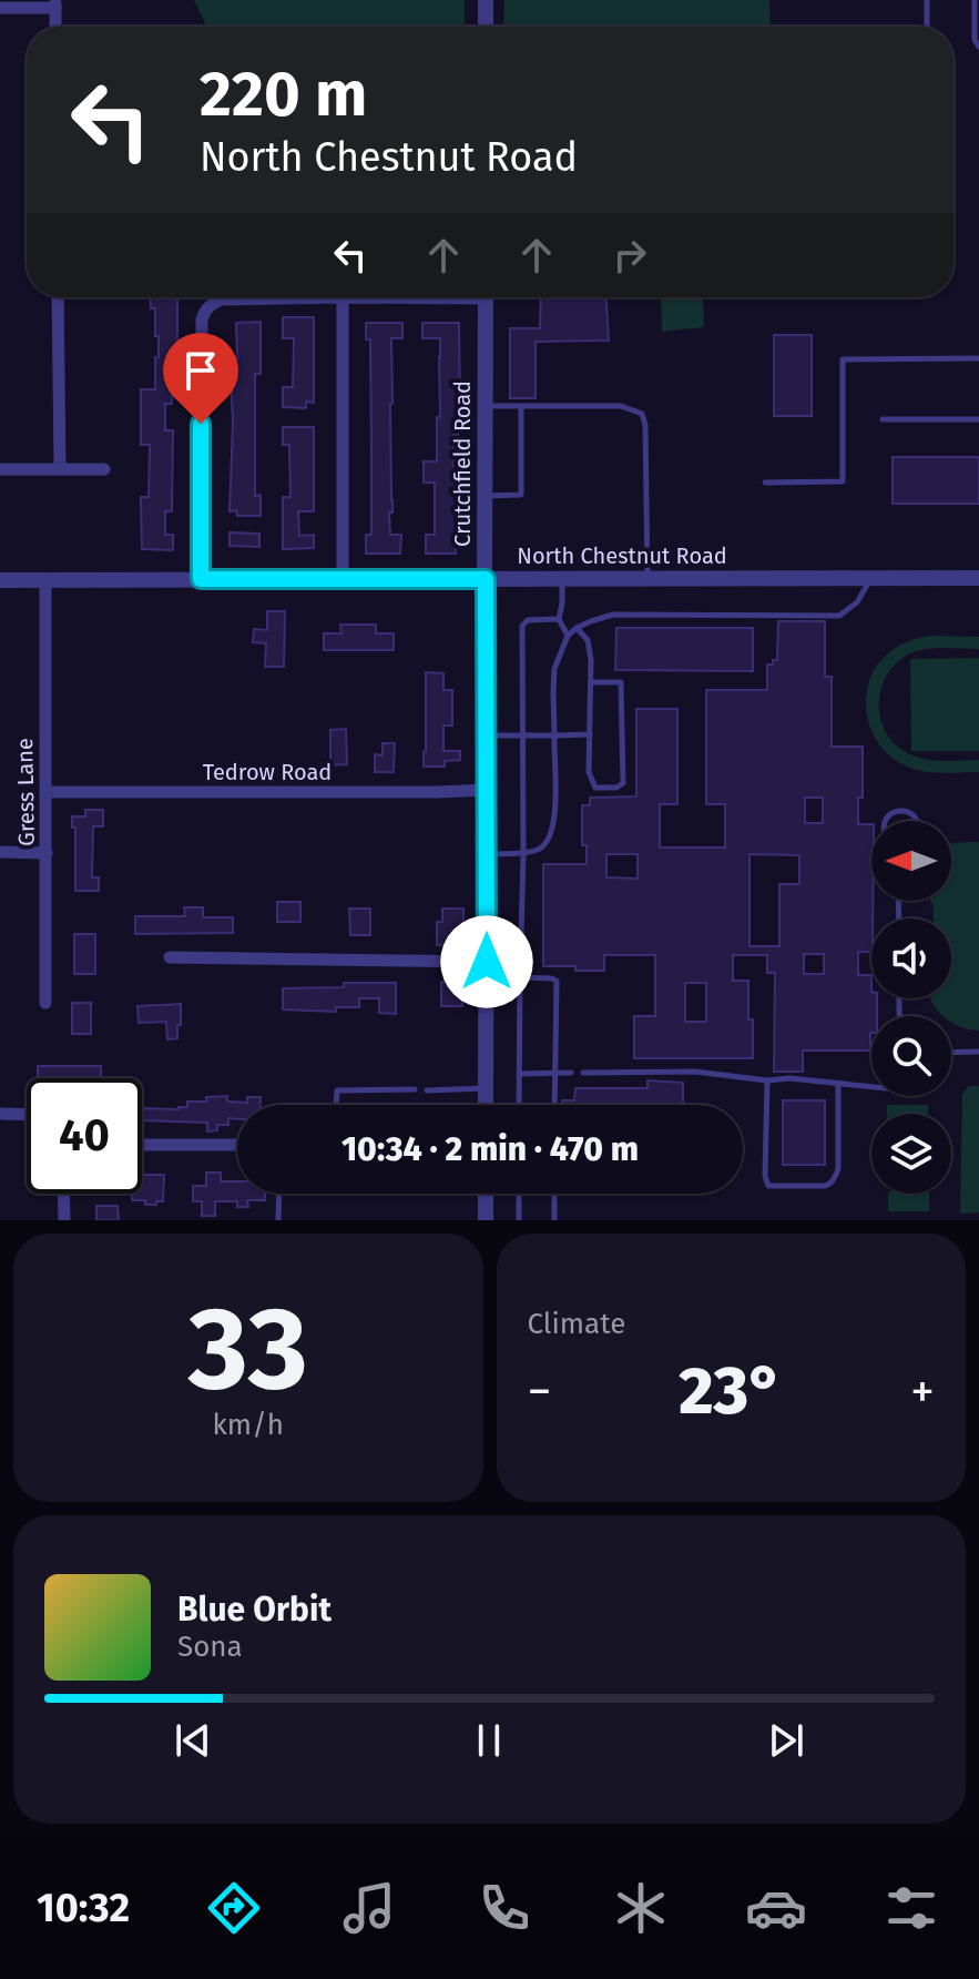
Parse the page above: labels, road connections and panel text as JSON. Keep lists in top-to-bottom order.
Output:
{
  "streets": {
    "street": [
      "Crutchfield Road",
      "North Chestnut Road",
      "Tedrow Road",
      "Gress Lane"
    ]
  },
  "crossings": [
    ["Crutchfield Road", "North Chestnut Road"],
    ["Crutchfield Road", "Tedrow Road"],
    ["North Chestnut Road", "Gress Lane"],
    ["Tedrow Road", "Gress Lane"]
  ],
  "north": "left",
  "page": {
    "turn": ["220 m", "North Chestnut Road"],
    "limit": "40",
    "trip": "10:34 · 2 min · 470 m",
    "tile": [
      ["33", "km/h"],
      "Climate"
    ],
    "heat": ["−", "23°", "+"],
    "song": ["Blue Orbit", "Sona"],
    "tabs": "10:32"
  }
}
